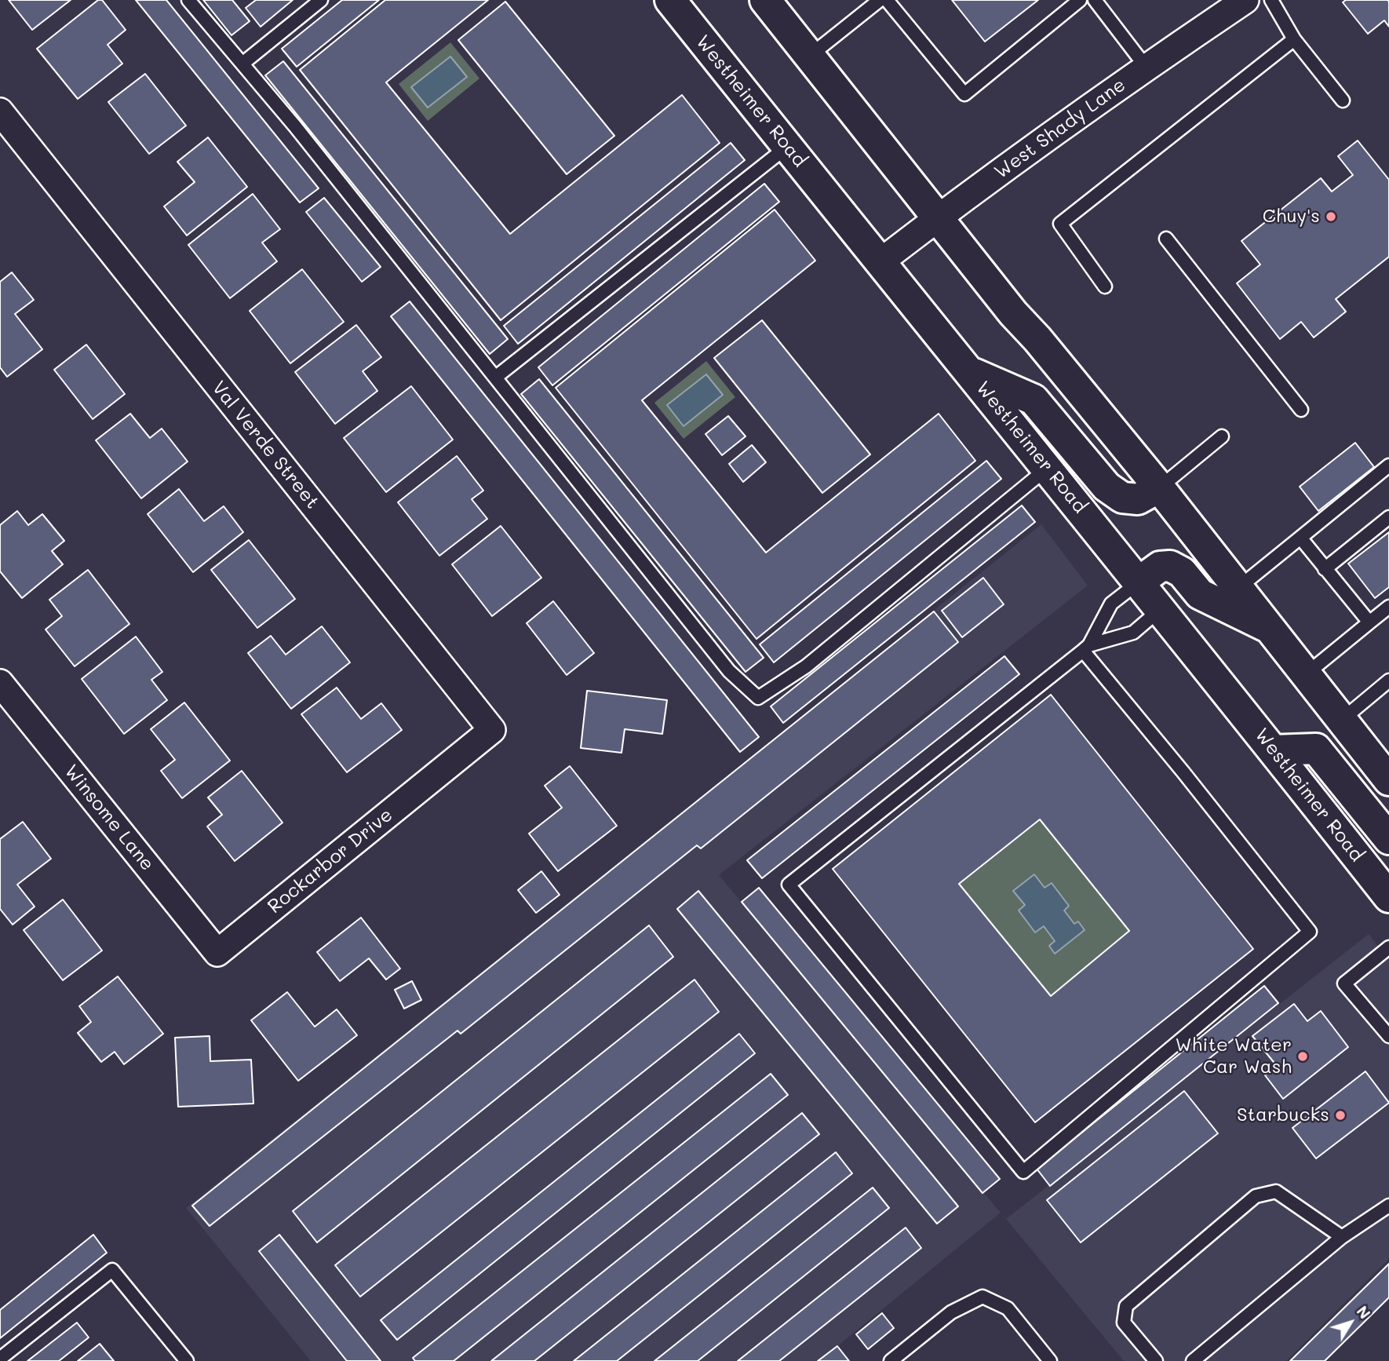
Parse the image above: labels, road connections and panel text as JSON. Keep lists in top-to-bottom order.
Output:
{
  "streets": {
    "main road": ["Westheimer Road"],
    "street": [
      "West Shady Lane",
      "Val Verde Street",
      "Winsome Lane",
      "Rockarbor Drive"
    ]
  },
  "crossings": [
    ["Westheimer Road", "West Shady Lane"],
    ["Val Verde Street", "Rockarbor Drive"],
    ["Winsome Lane", "Rockarbor Drive"]
  ],
  "places": ["Chuy's", "White Water Car Wash", "Starbucks"],
  "north": "top right"
}
